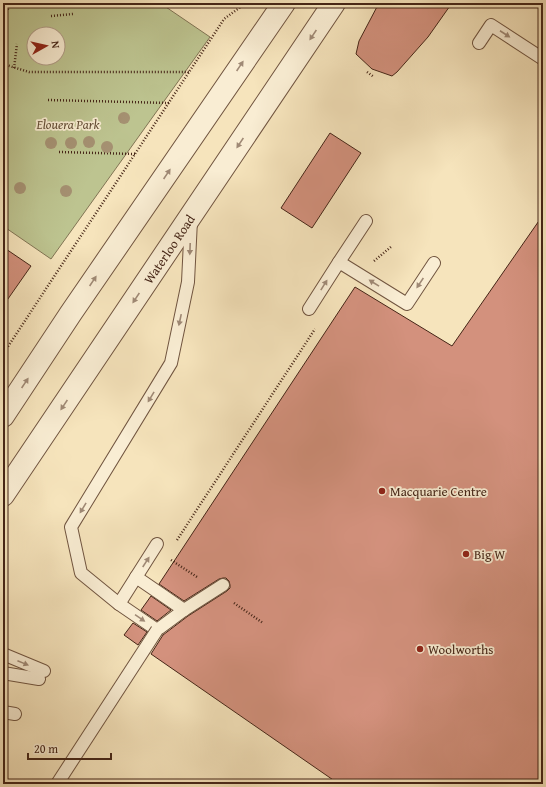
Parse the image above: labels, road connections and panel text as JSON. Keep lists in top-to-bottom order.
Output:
{
  "streets": {
    "street": ["Waterloo Road"]
  },
  "parks": ["Elouera Park"],
  "places": ["Macquarie Centre", "Big W", "Woolworths"],
  "scale_bar": "20 m",
  "north": "right"
}
